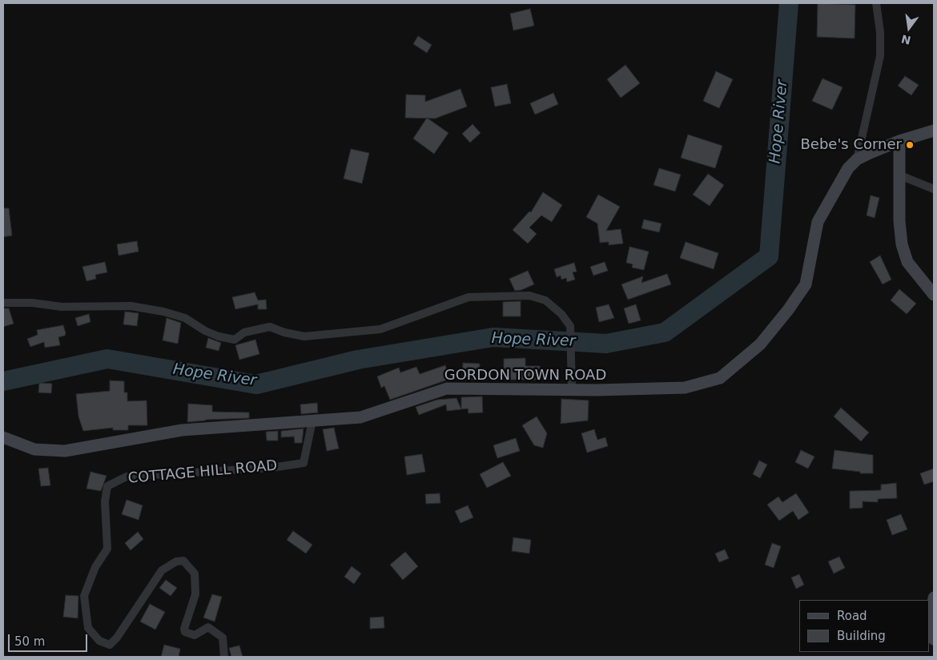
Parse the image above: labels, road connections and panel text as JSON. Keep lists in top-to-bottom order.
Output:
{
  "streets": {
    "street": ["GORDON TOWN ROAD", "COTTAGE HILL ROAD"]
  },
  "crossings": [
    ["GORDON TOWN ROAD", "COTTAGE HILL ROAD"]
  ],
  "water": ["Hope River"],
  "places": ["Bebe's Corner"],
  "legend": ["Road", "Building"],
  "scale_bar": "50 m",
  "north": "bottom"
}
